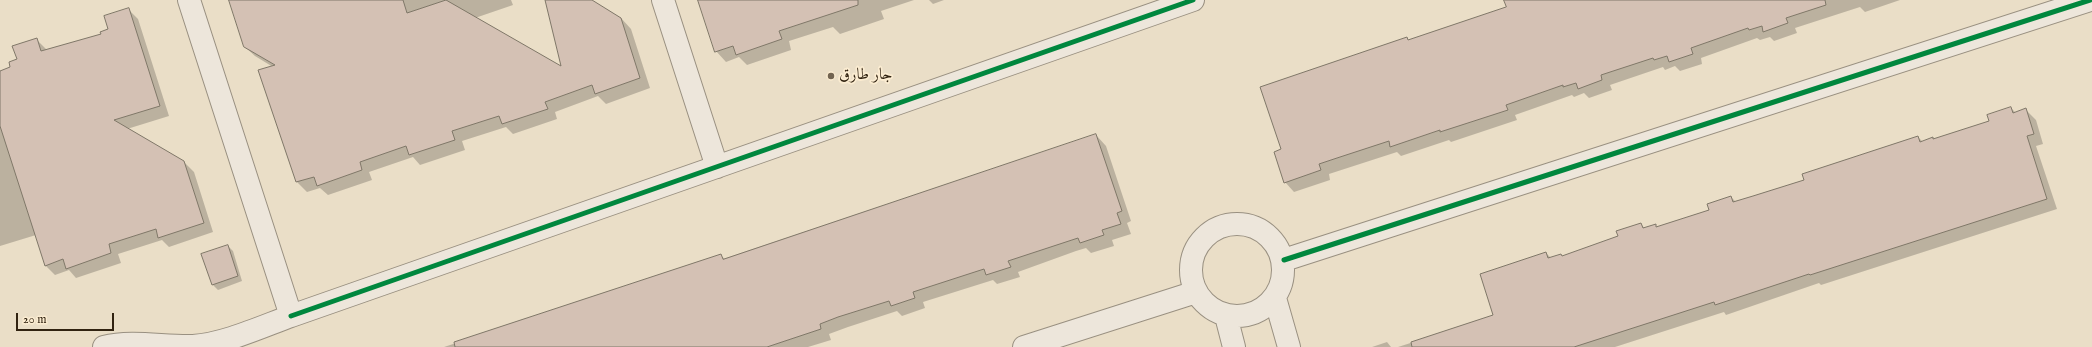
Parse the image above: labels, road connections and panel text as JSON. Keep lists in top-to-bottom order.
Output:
{
  "places": ["جار طارق"],
  "scale_bar": "20 m"
}
